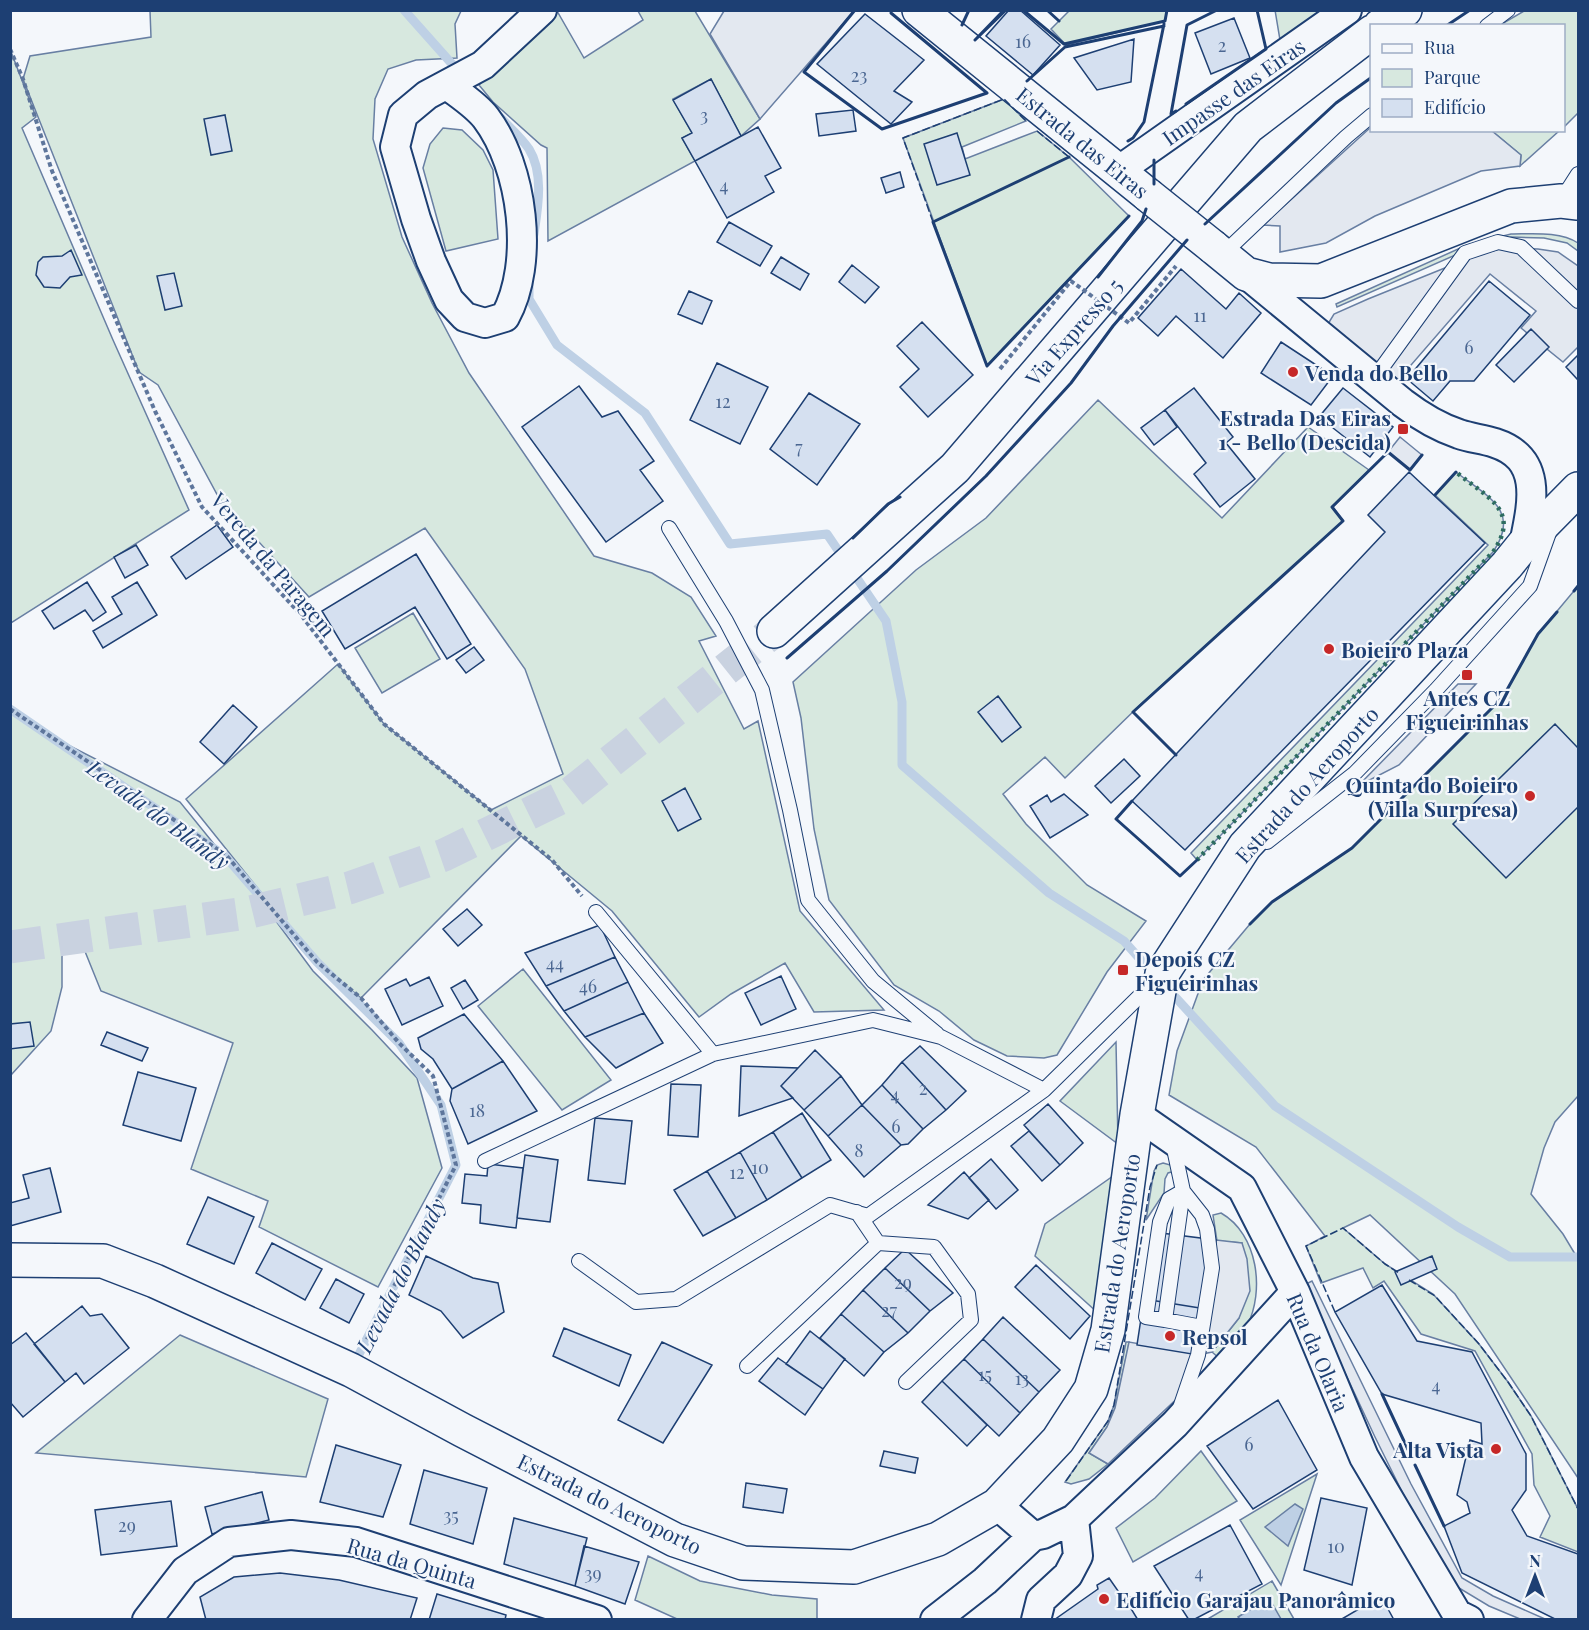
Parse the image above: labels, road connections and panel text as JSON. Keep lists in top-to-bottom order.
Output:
{
  "streets": {
    "main road": ["Estrada das Eiras", "Via Expresso 5", "Estrada do Aeroporto"],
    "street": ["Impasse das Eiras", "Rua da Olaria", "Rua da Quinta"],
    "path": ["Vereda da Paragem"]
  },
  "crossings": [
    ["Impasse das Eiras", "Estrada das Eiras"],
    ["Estrada das Eiras", "Estrada do Aeroporto"],
    ["Estrada do Aeroporto", "Rua da Olaria"]
  ],
  "water": ["Levada do Blandy"],
  "places": {
    "other": [
      "Venda do Bello",
      "Boieiro Plaza",
      "Quinta do Boieiro (Villa Surpresa)",
      "Repsol",
      "Alta Vista",
      "Edifício Garajau Panorâmico"
    ],
    "transit": ["Estrada Das Eiras 1 - Bello (Descida)", "Antes CZ Figueirinhas", "Depois CZ Figueirinhas"]
  },
  "house_numbers": [
    "16",
    "2",
    "23",
    "3",
    "4",
    "11",
    "6",
    "12",
    "7",
    "44",
    "46",
    "2",
    "4",
    "18",
    "6",
    "8",
    "10",
    "12",
    "29",
    "27",
    "15",
    "13",
    "4",
    "6",
    "35",
    "29",
    "10",
    "4",
    "39"
  ],
  "legend": ["Rua", "Parque", "Edifício"],
  "north": "top"
}
